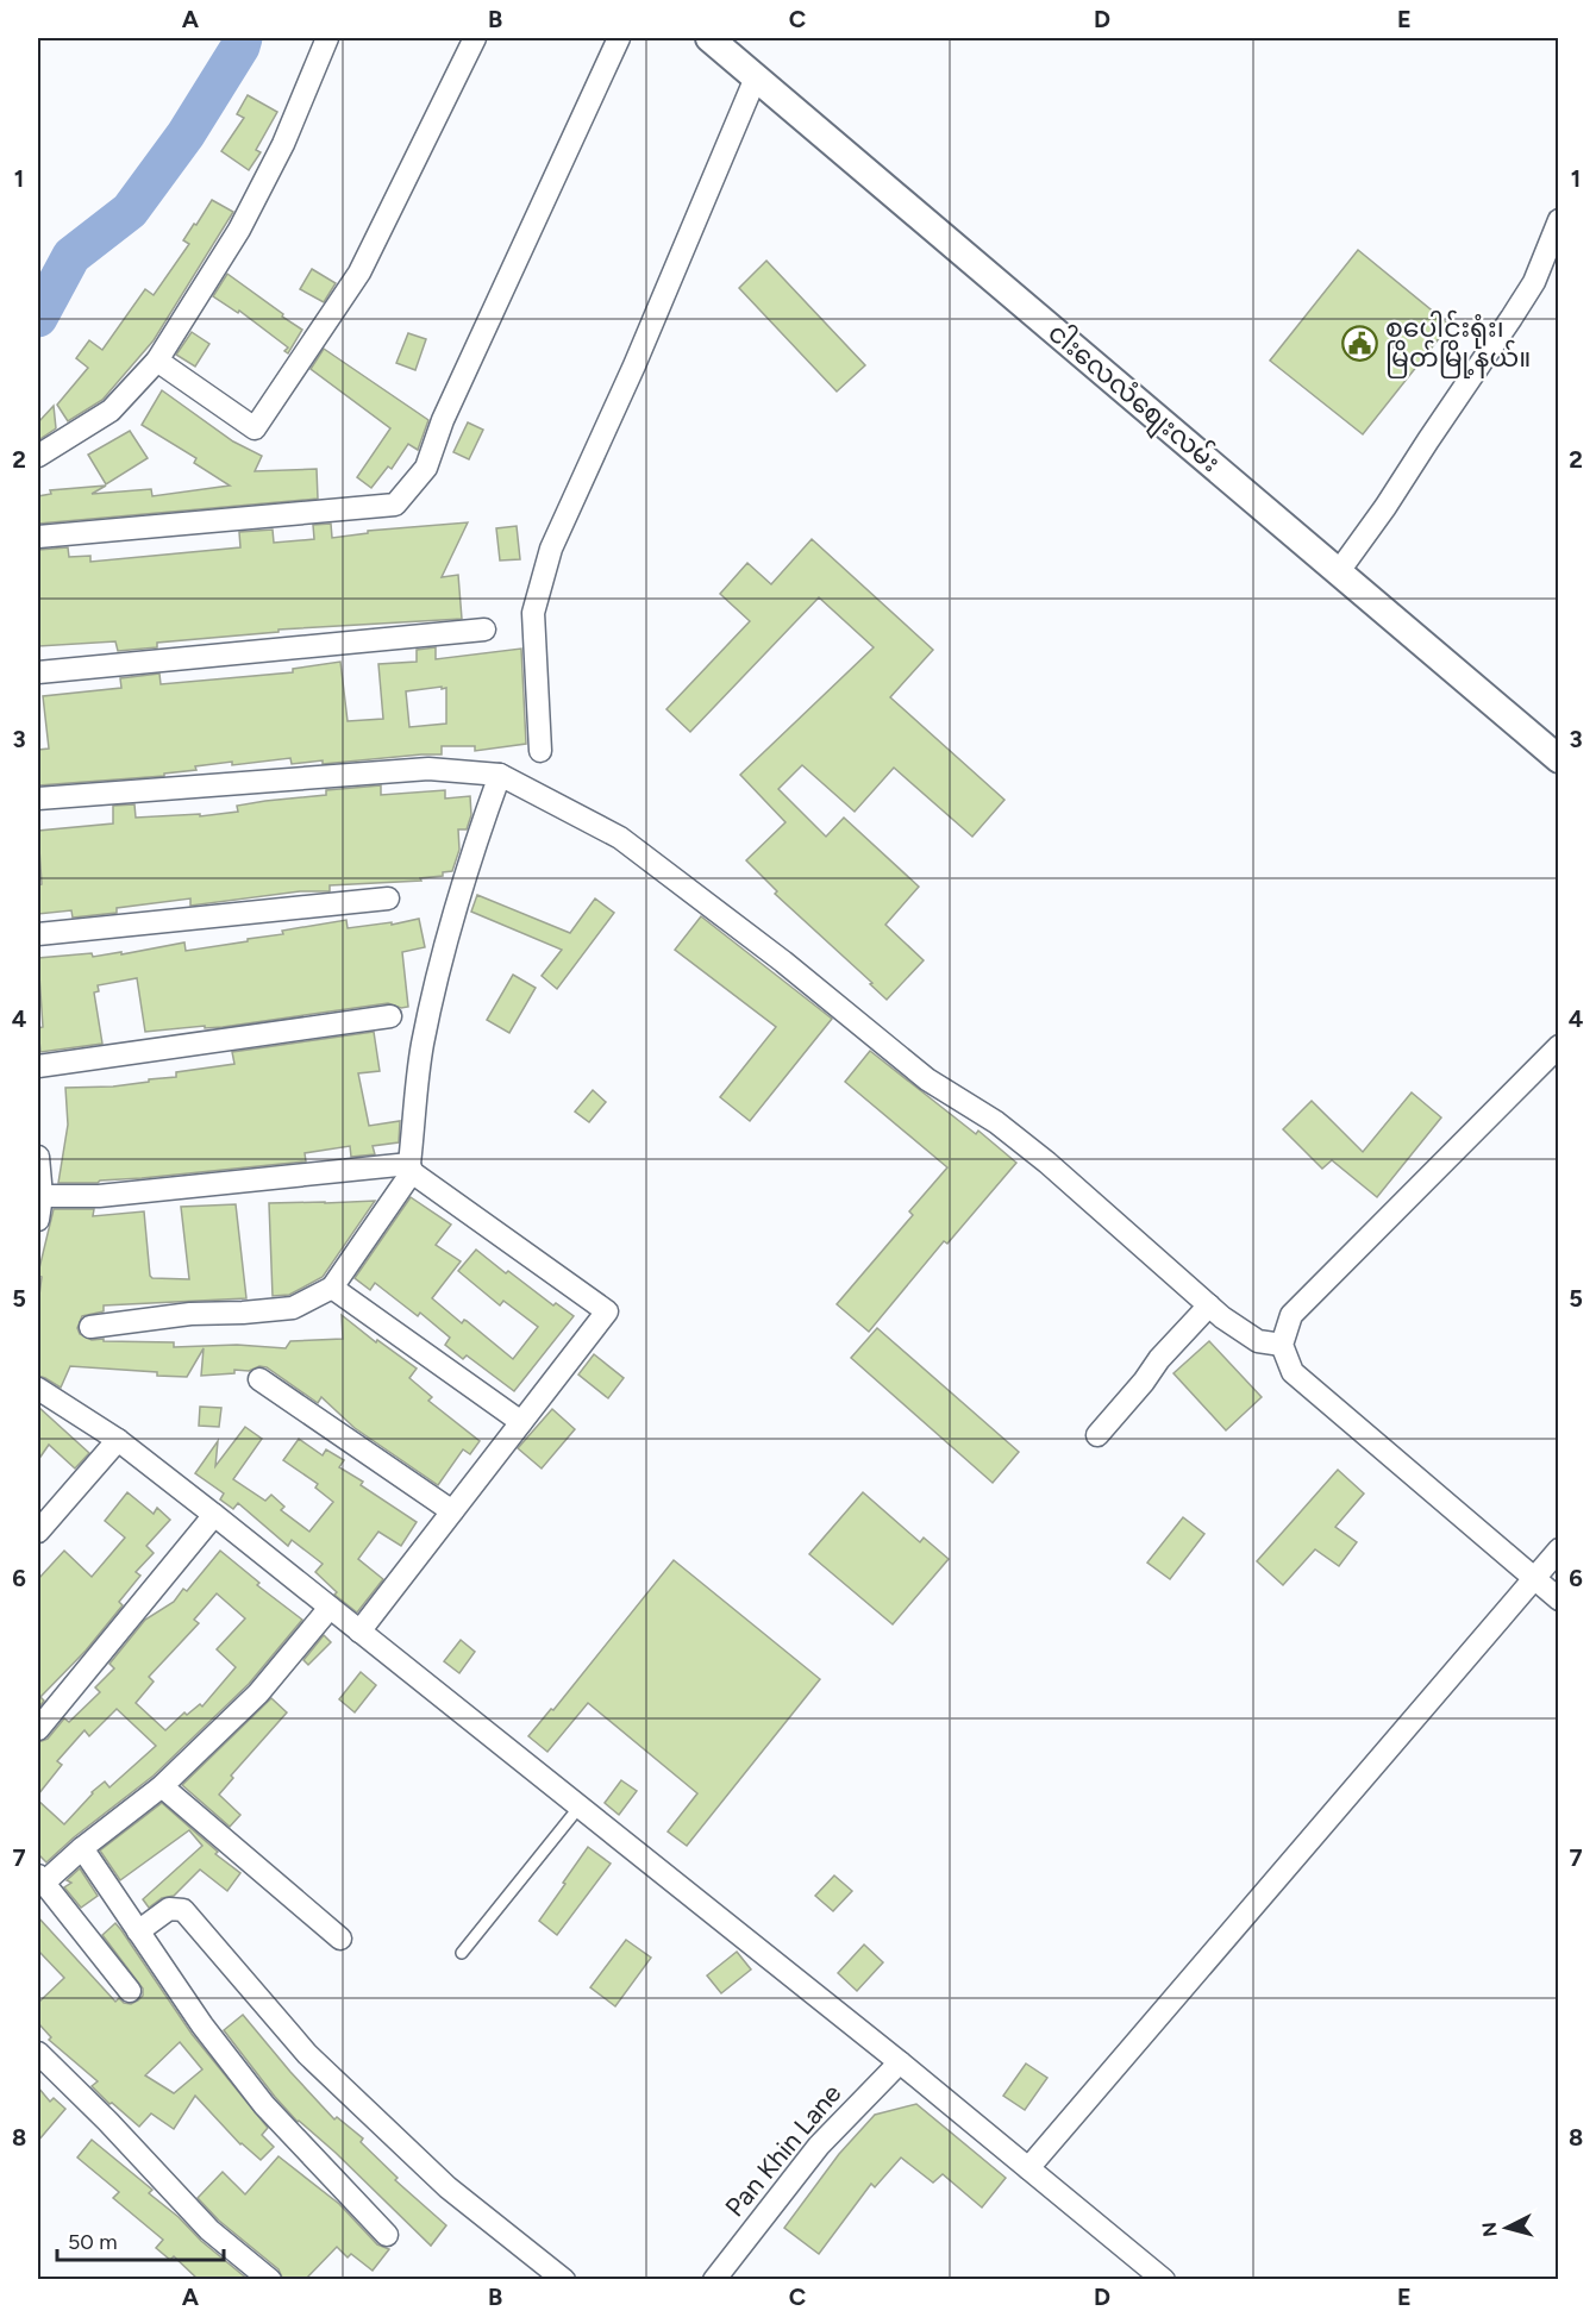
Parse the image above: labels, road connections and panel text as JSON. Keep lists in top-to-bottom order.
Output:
{
  "streets": {
    "street": ["ငါးလေလံစျေးလမ်း", "Pan Khin Lane"]
  },
  "places": {
    "public building": ["စုပေါင်းရုံး၊ မြိတ်မြို့နယ်။"]
  },
  "scale_bar": "50 m",
  "north": "left",
  "grid": {
    "columns": [
      "A",
      "B",
      "C",
      "D",
      "E"
    ],
    "rows": [
      "1",
      "2",
      "3",
      "4",
      "5",
      "6",
      "7",
      "8"
    ]
  }
}
